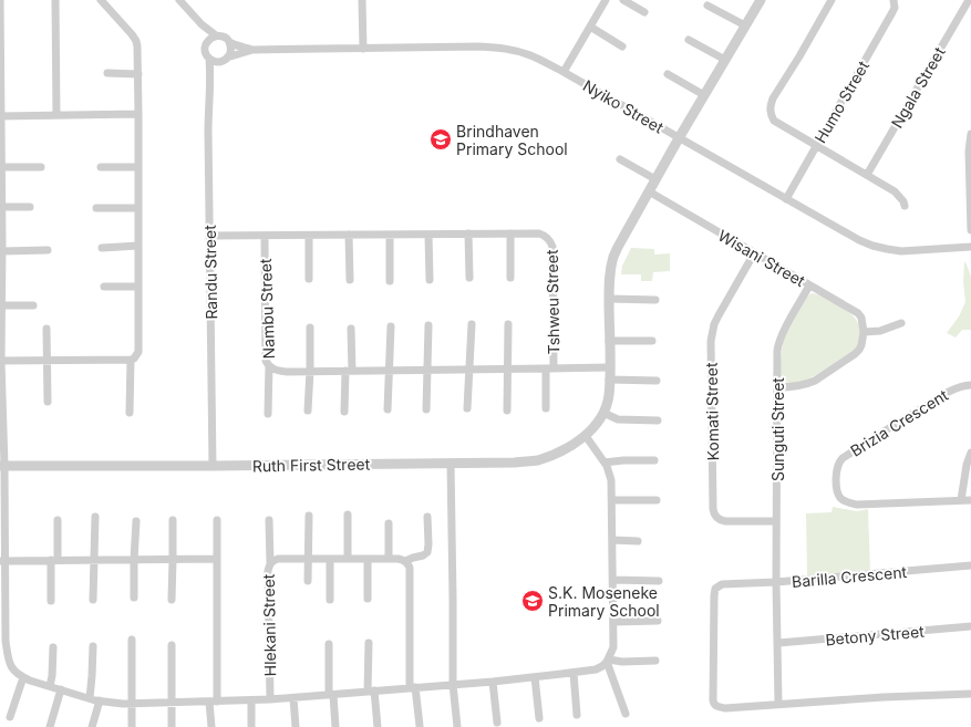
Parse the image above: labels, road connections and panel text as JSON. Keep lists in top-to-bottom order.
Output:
{
  "streets": {
    "street": [
      "Ngala Street",
      "Humo Street",
      "Nyiko Street",
      "Wisani Street",
      "Randu Street",
      "Tshweu Street",
      "Nambu Street",
      "Komati Street",
      "Brizia Crescent",
      "Sunguti Street",
      "Ruth First Street",
      "Barilla Crescent",
      "Hlekani Street",
      "Betony Street"
    ]
  },
  "crossings": [
    ["Humo Street", "Nyiko Street"],
    ["Nyiko Street", "Randu Street"],
    ["Nyiko Street", "Ruth First Street"],
    ["Wisani Street", "Komati Street"],
    ["Wisani Street", "Sunguti Street"],
    ["Wisani Street", "Ruth First Street"],
    ["Randu Street", "Ruth First Street"],
    ["Tshweu Street", "Nambu Street"],
    ["Nambu Street", "Ruth First Street"],
    ["Komati Street", "Sunguti Street"],
    ["Sunguti Street", "Barilla Crescent"],
    ["Barilla Crescent", "Betony Street"]
  ],
  "places": {
    "school or university": ["Brindhaven Primary School", "S.K. Moseneke Primary School"]
  }
}
